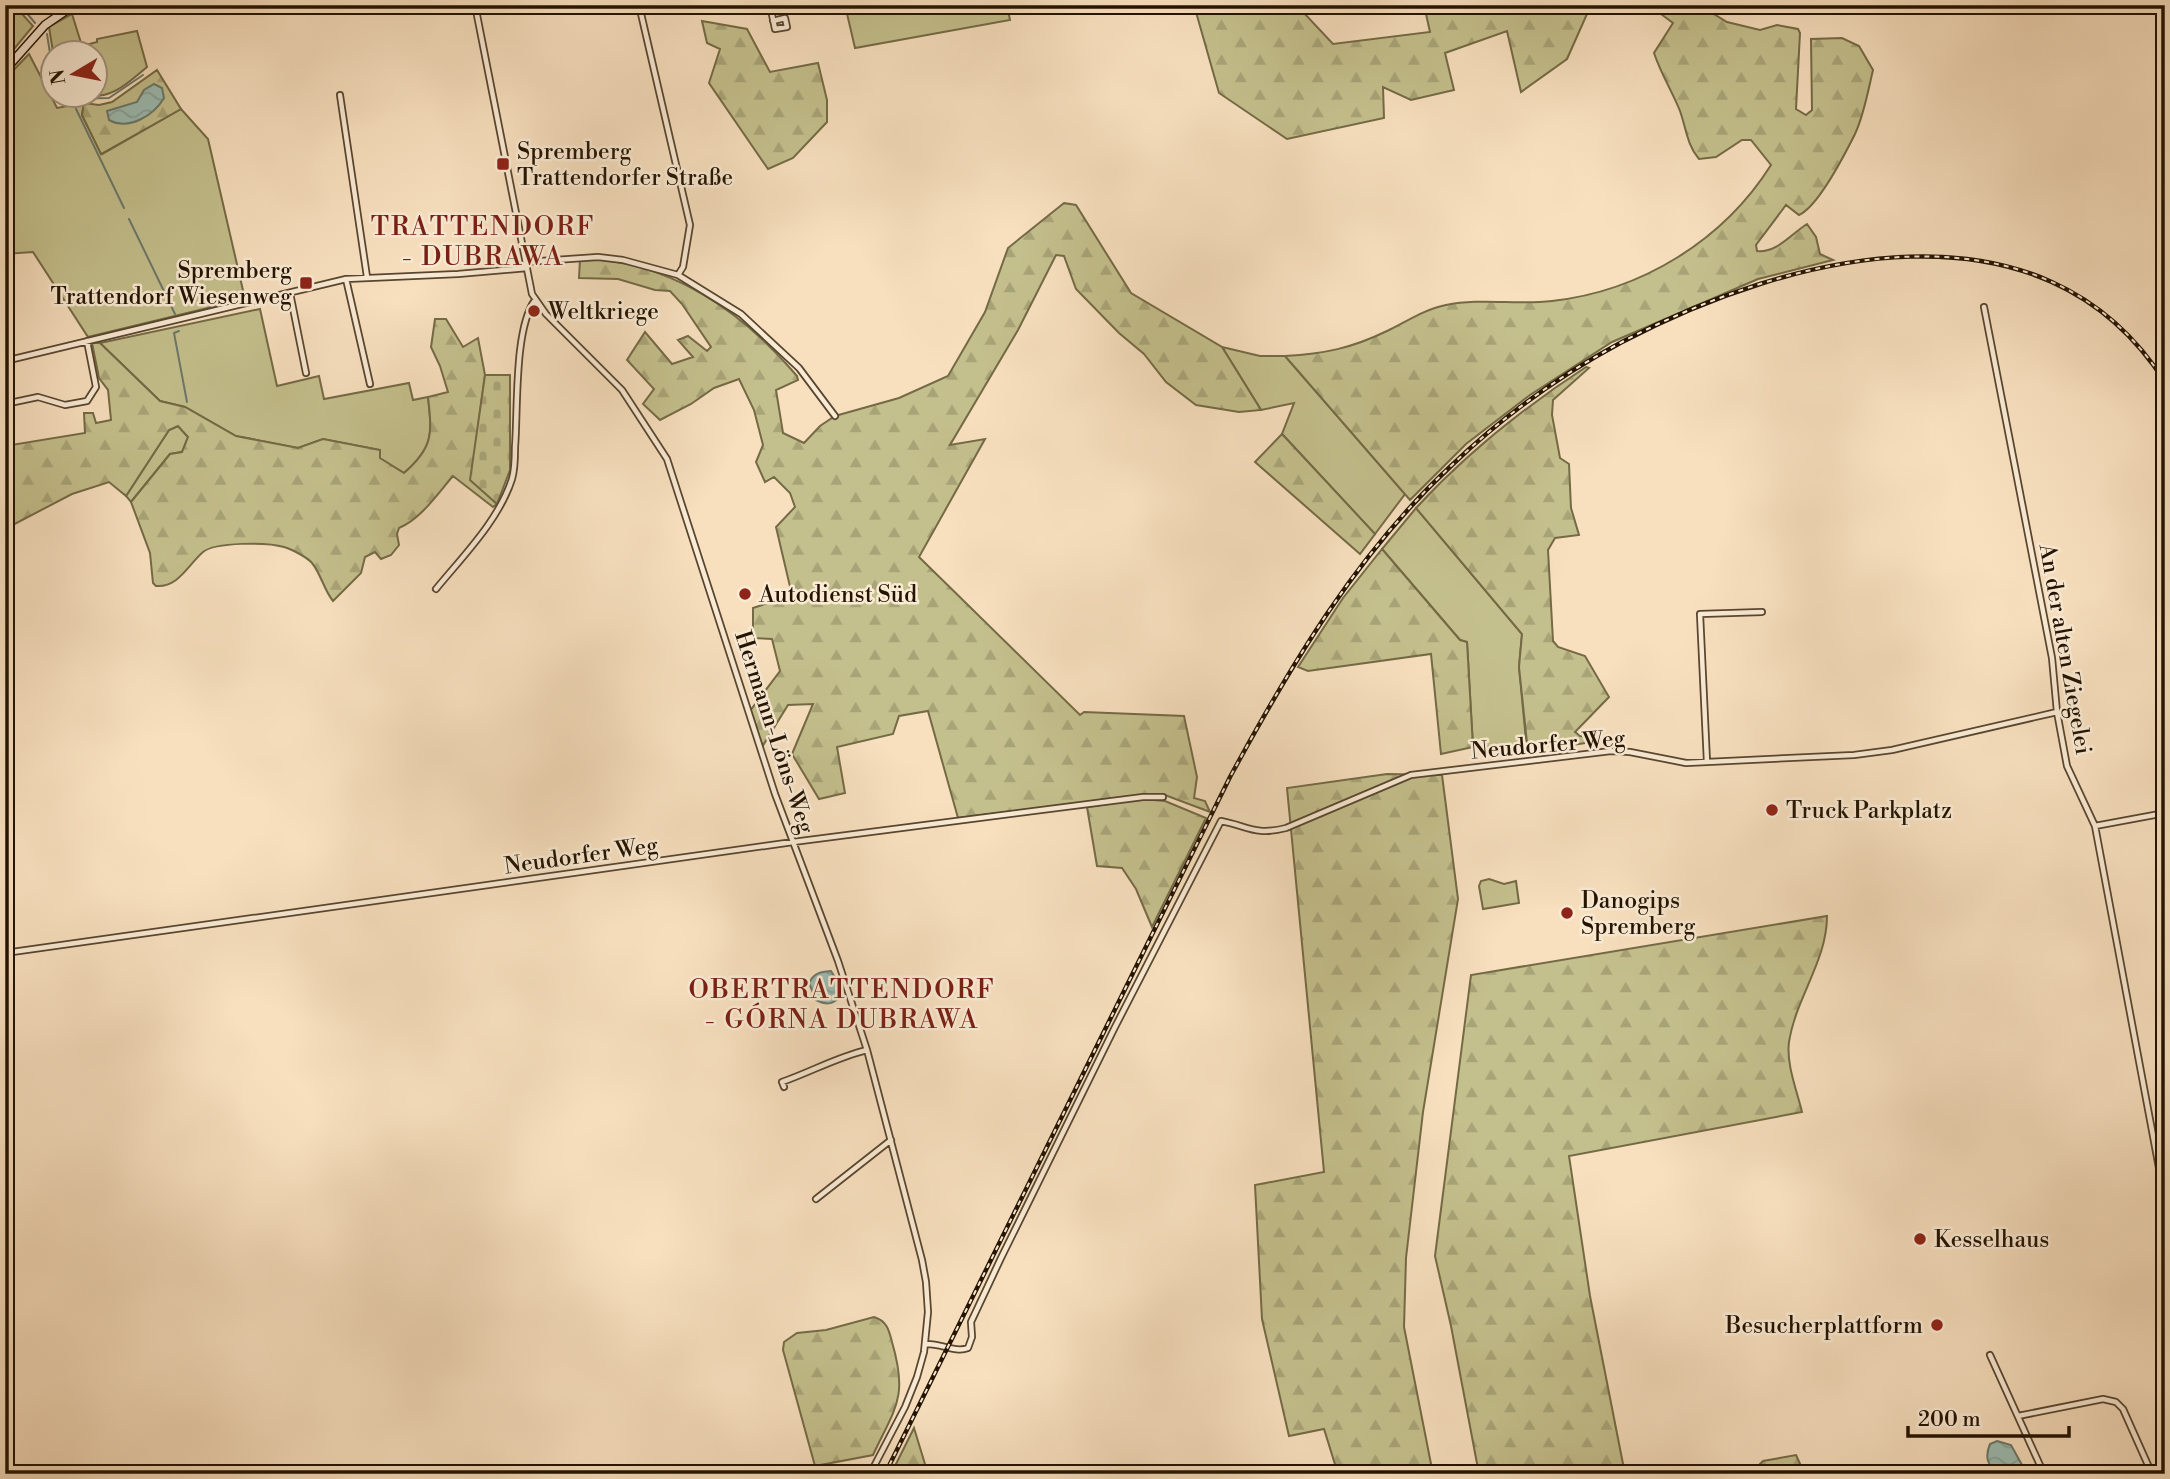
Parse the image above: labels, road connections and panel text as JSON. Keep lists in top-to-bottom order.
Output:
{
  "streets": {
    "street": ["An der alten Ziegelei", "Hermann-Löns-Weg", "Neudorfer Weg"]
  },
  "crossings": [
    ["An der alten Ziegelei", "Neudorfer Weg"],
    ["Hermann-Löns-Weg", "Neudorfer Weg"]
  ],
  "districts": ["TRATTENDORF - DUBRAWA", "OBERTRATTENDORF - GÓRNA DUBRAWA"],
  "places": {
    "transit": ["Spremberg Trattendorfer Straße", "Spremberg Trattendorf Wiesenweg"],
    "other": [
      "Weltkriege",
      "Autodienst Süd",
      "Truck Parkplatz",
      "Danogips Spremberg",
      "Kesselhaus",
      "Besucherplattform"
    ]
  },
  "scale_bar": "200 m",
  "north": "left"
}
